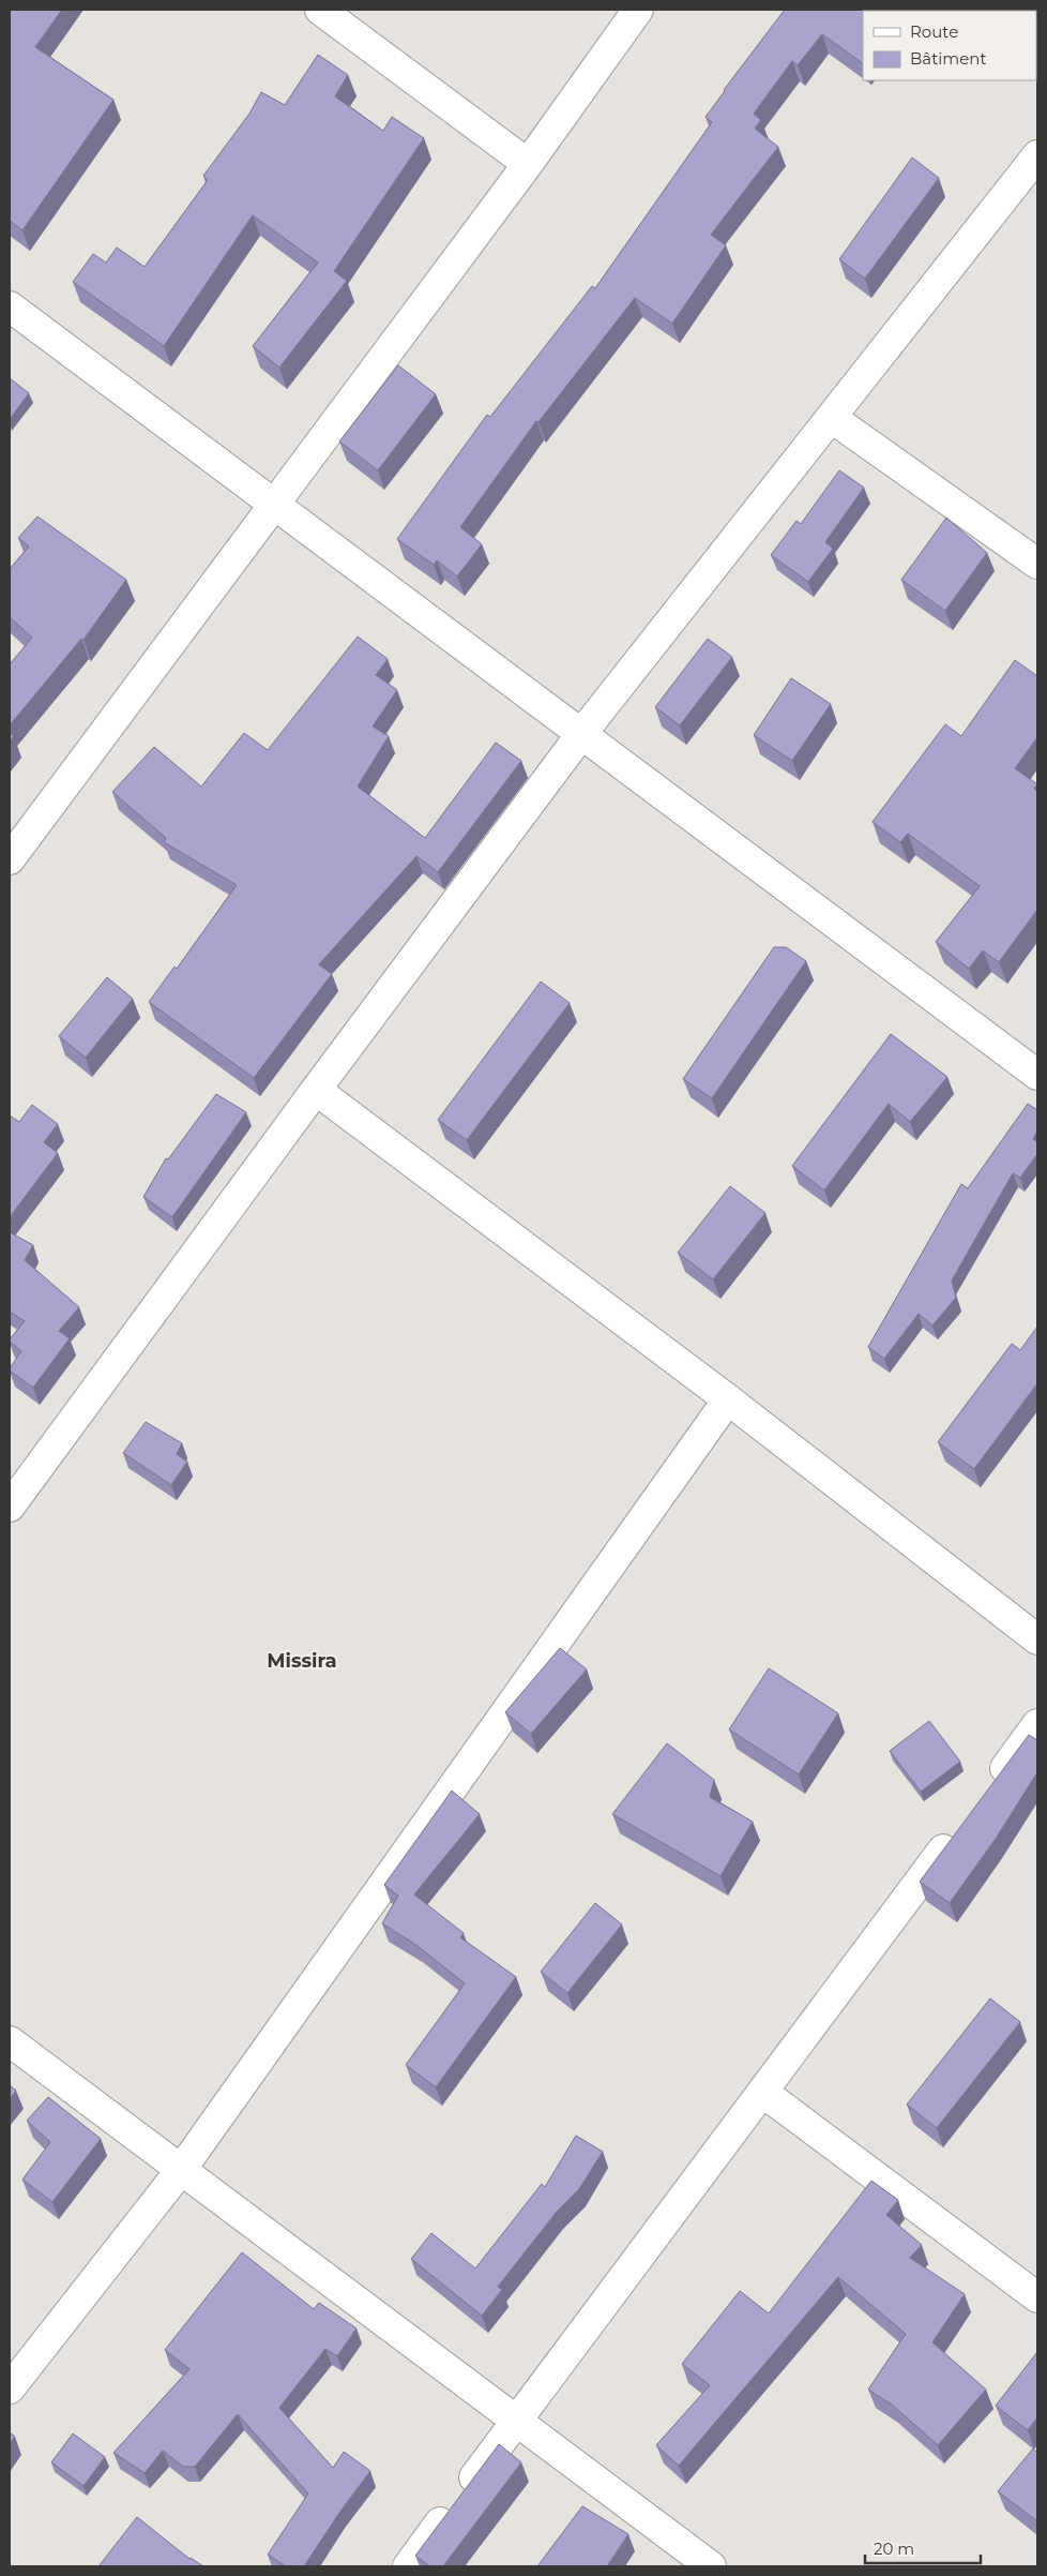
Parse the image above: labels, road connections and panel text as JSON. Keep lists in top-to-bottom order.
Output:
{
  "districts": ["Missira"],
  "legend": ["Route", "Bâtiment"],
  "scale_bar": "20 m"
}
